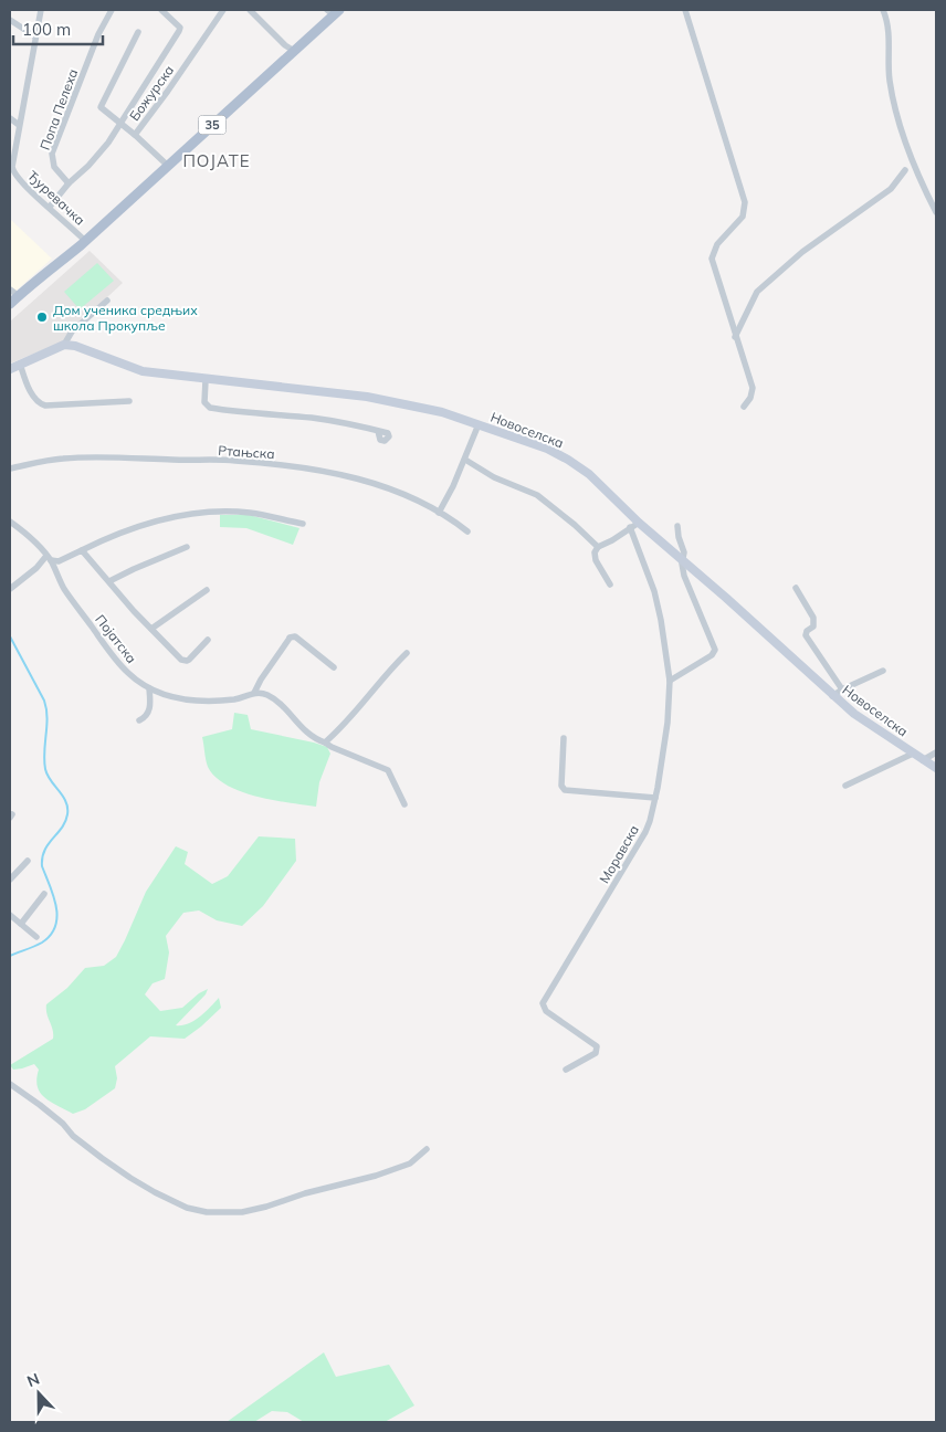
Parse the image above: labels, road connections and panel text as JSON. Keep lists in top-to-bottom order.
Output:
{
  "streets": {
    "main road": ["35"],
    "street": [
      "Божурска",
      "Попа Пелеха",
      "Ђуревачка",
      "Новоселска",
      "Ртањска",
      "Појатска",
      "Моравска"
    ]
  },
  "crossings": [
    ["35", "Ђуревачка"]
  ],
  "districts": ["ПОЈАТЕ"],
  "places": ["Дом ученика средњих школа Прокупље"],
  "scale_bar": "100 m",
  "north": "top"
}
